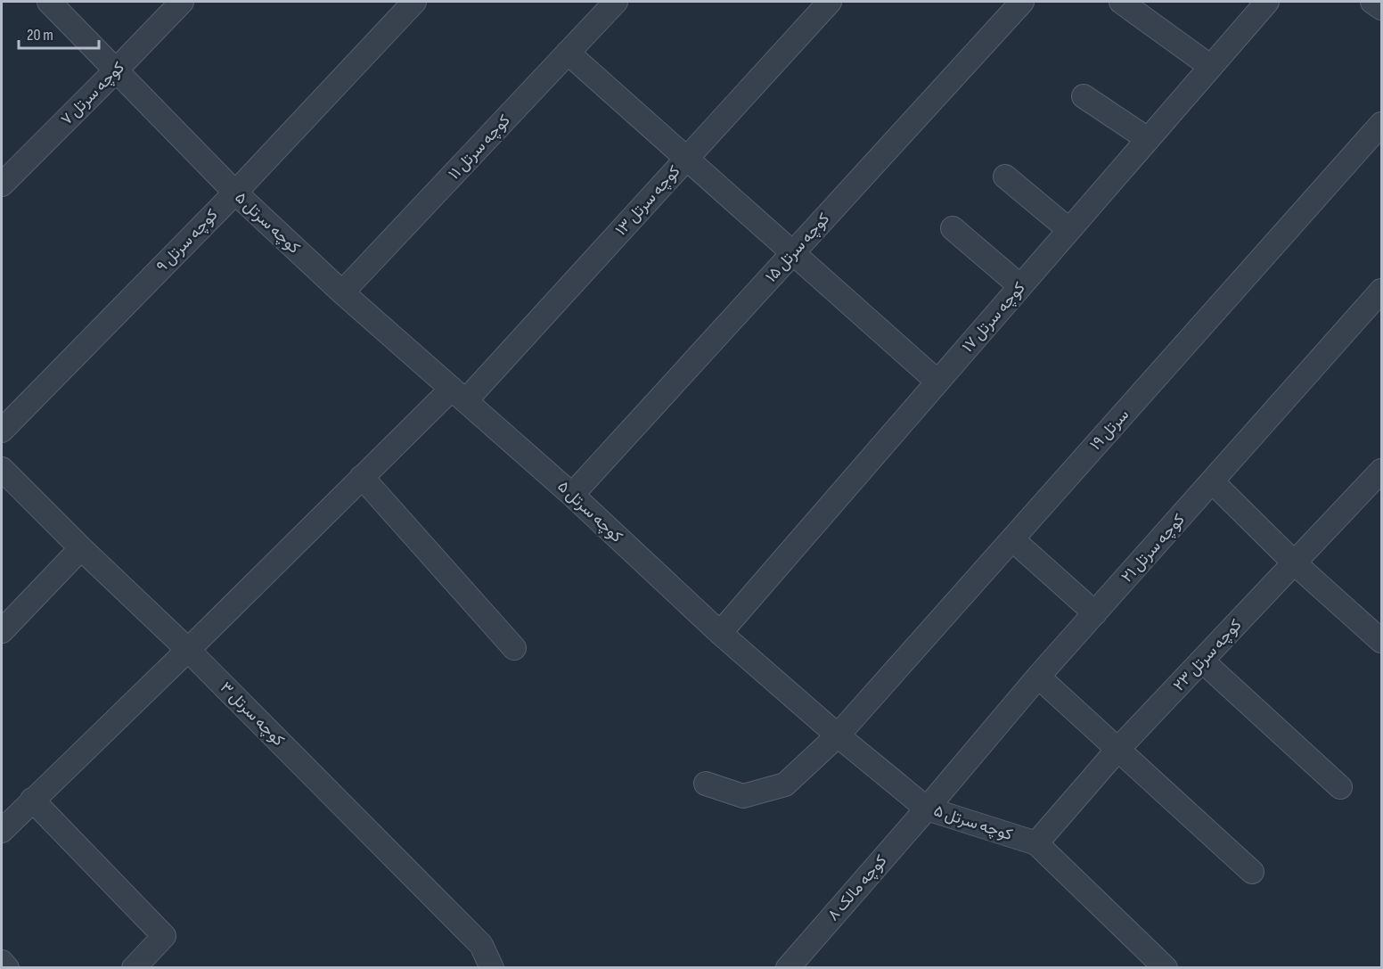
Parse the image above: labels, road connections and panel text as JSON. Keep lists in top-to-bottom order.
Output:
{
  "streets": {
    "street": [
      "کوچه سرتل ۷",
      "کوچه سرتل ۱۱",
      "کوچه سرتل ۱۳",
      "کوچه سرتل ۵",
      "کوچه سرتل ۹",
      "کوچه سرتل ۱۵",
      "کوچه سرتل ۱۷",
      "سرتل ۱۹",
      "کوچه سرتل ۲۱",
      "کوچه سرتل ۲۳",
      "کوچه سرتل ۳",
      "کوچه مالک ۸"
    ]
  },
  "crossings": [
    ["کوچه سرتل ۷", "کوچه سرتل ۵"],
    ["کوچه سرتل ۱۱", "کوچه سرتل ۵"],
    ["کوچه سرتل ۱۳", "کوچه سرتل ۵"],
    ["کوچه سرتل ۱۳", "کوچه سرتل ۳"],
    ["کوچه سرتل ۵", "کوچه سرتل ۹"],
    ["کوچه سرتل ۵", "کوچه سرتل ۱۵"],
    ["کوچه سرتل ۵", "کوچه سرتل ۱۷"],
    ["کوچه سرتل ۵", "سرتل ۱۹"],
    ["کوچه سرتل ۵", "کوچه سرتل ۲۱"],
    ["کوچه سرتل ۵", "کوچه سرتل ۲۳"],
    ["کوچه سرتل ۵", "کوچه مالک ۸"],
    ["کوچه سرتل ۲۱", "کوچه مالک ۸"]
  ],
  "scale_bar": "20 m"
}
